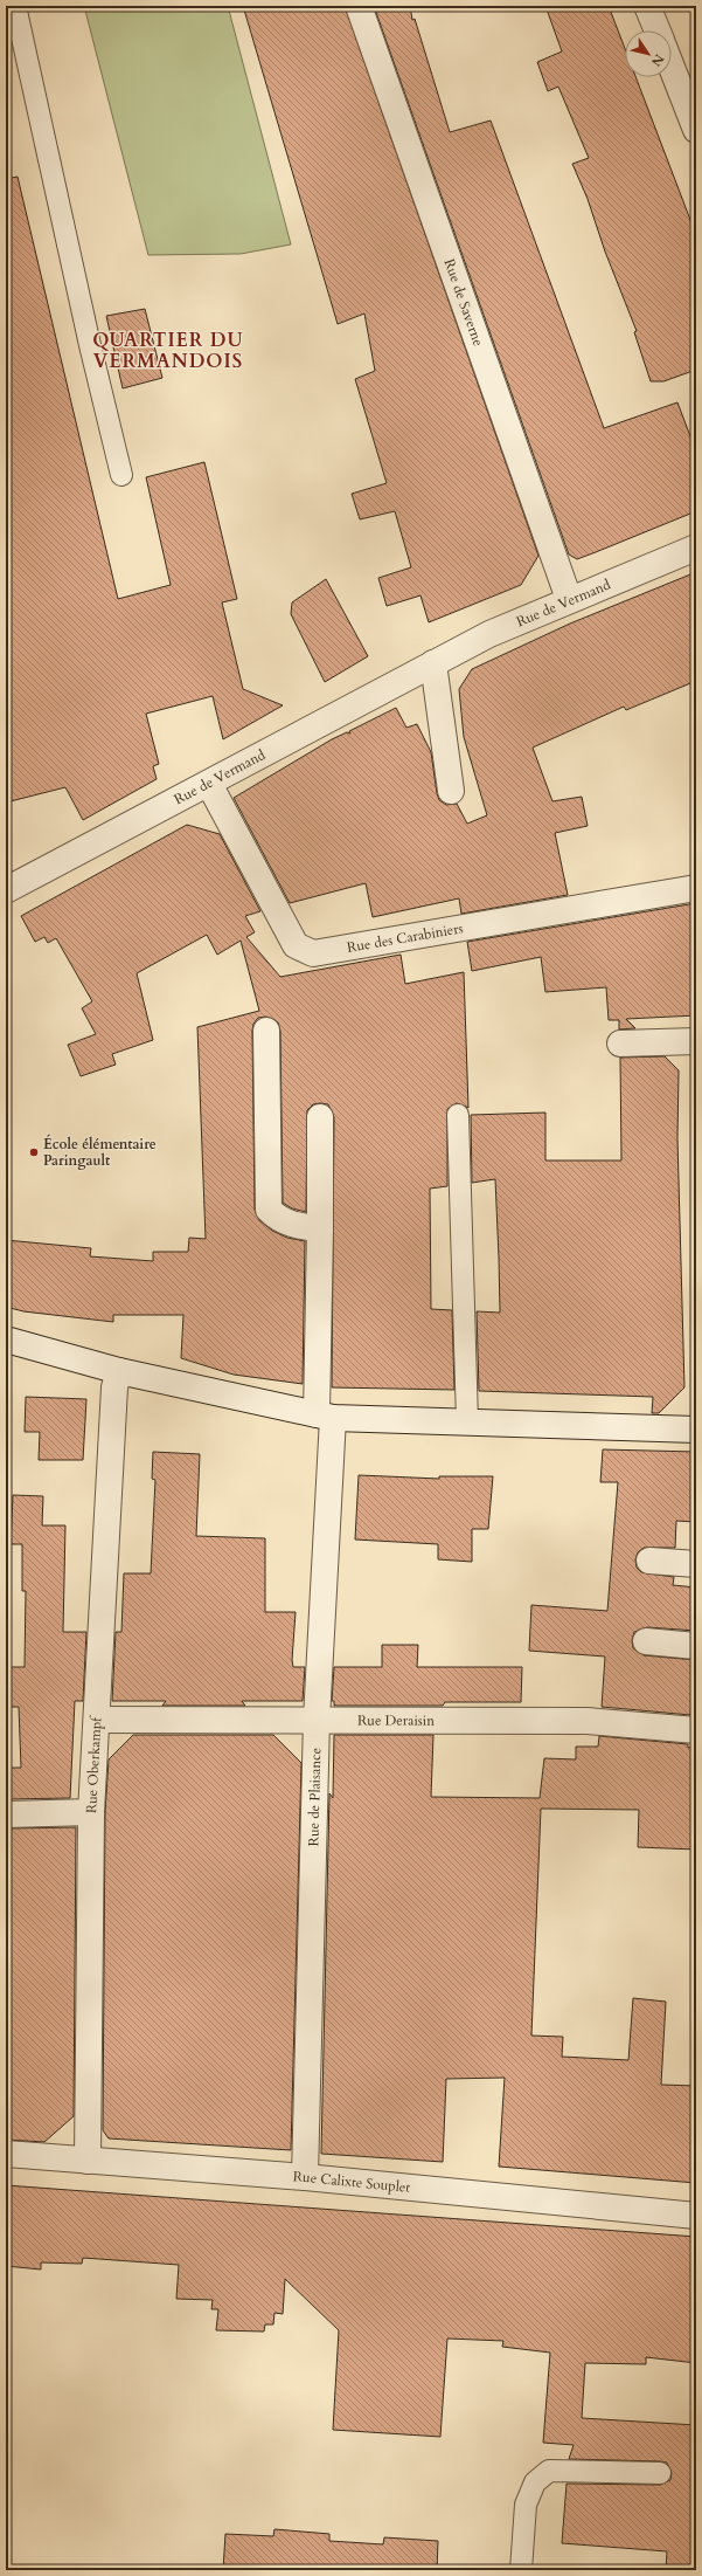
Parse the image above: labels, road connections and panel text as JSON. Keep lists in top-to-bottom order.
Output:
{
  "streets": {
    "street": [
      "Rue de Saverne",
      "Rue de Vermand",
      "Rue des Carabiniers",
      "Rue Deraisin",
      "Rue Oberkampf",
      "Rue de Plaisance",
      "Rue Calixte Souplet"
    ]
  },
  "crossings": [
    ["Rue de Saverne", "Rue de Vermand"],
    ["Rue de Vermand", "Rue des Carabiniers"],
    ["Rue Deraisin", "Rue Oberkampf"],
    ["Rue Deraisin", "Rue de Plaisance"],
    ["Rue Oberkampf", "Rue Calixte Souplet"],
    ["Rue de Plaisance", "Rue Calixte Souplet"]
  ],
  "districts": ["QUARTIER DU VERMANDOIS"],
  "places": ["École élémentaire Paringault"],
  "north": "bottom right"
}
